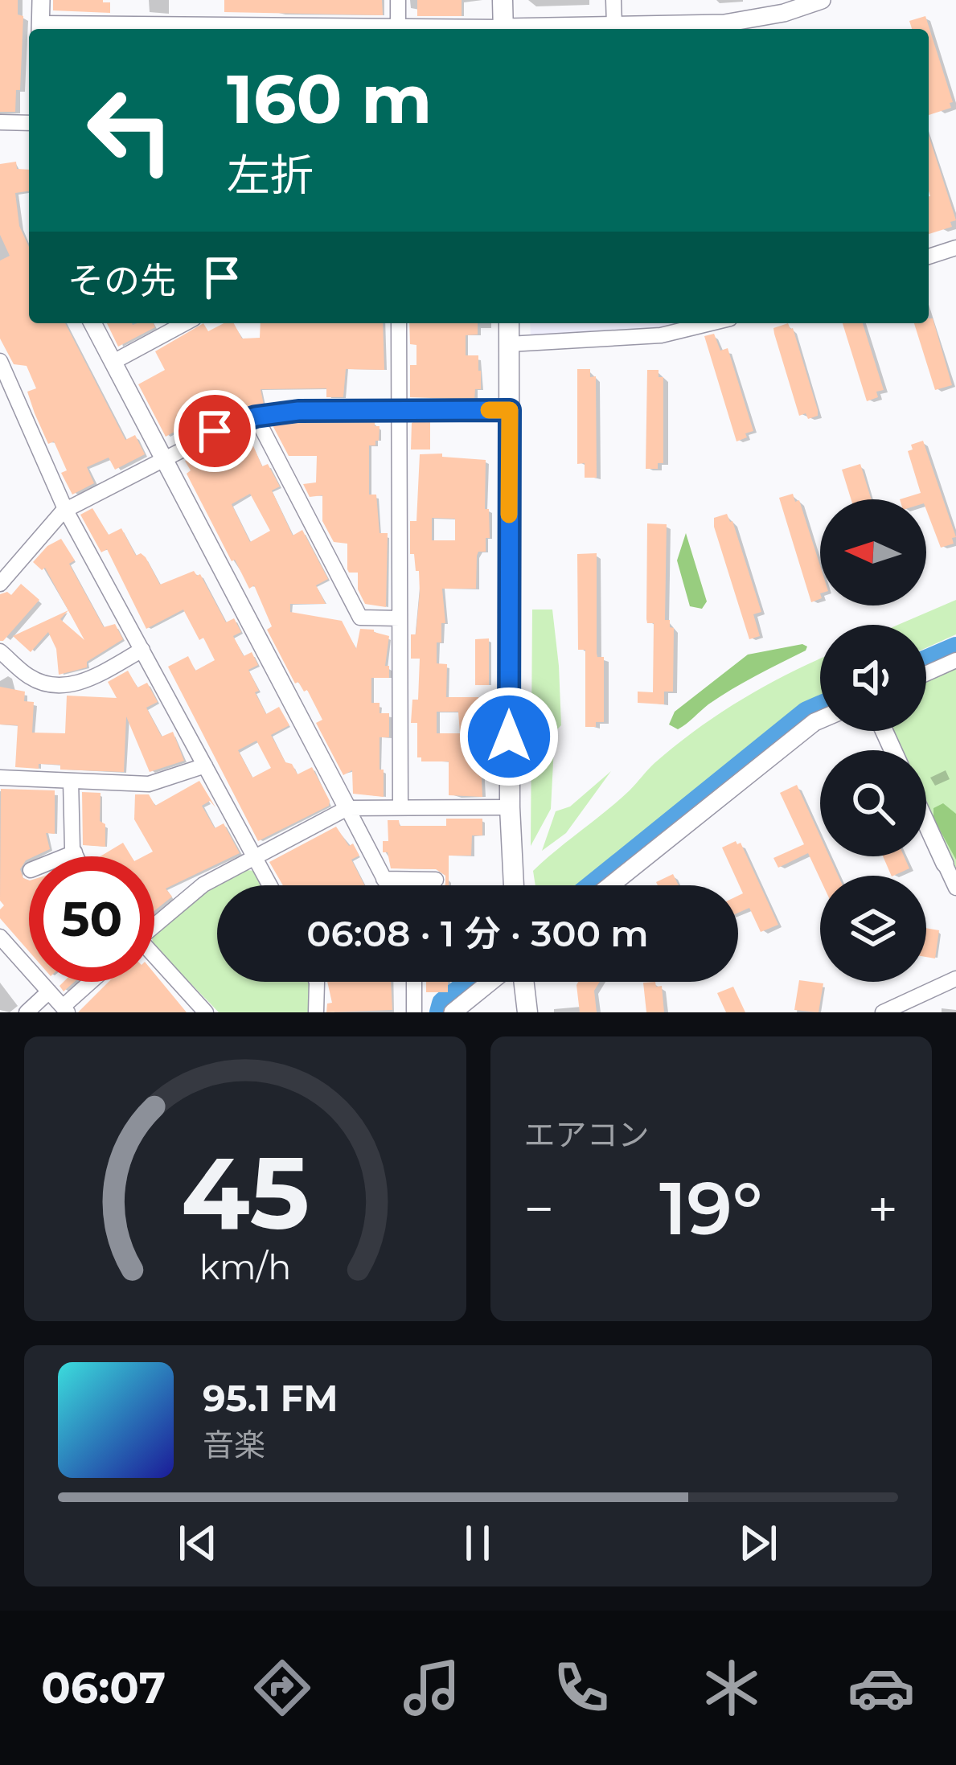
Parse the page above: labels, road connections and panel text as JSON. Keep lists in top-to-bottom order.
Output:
{
  "north": "left",
  "page": {
    "turn": ["160 m", "左折"],
    "then": "その先",
    "limit": "50",
    "trip": "06:08 · 1 分 · 300 m",
    "tile": "エアコン",
    "heat": ["−", "19°", "+"],
    "song": ["95.1 FM", "音楽"],
    "tabs": "06:07",
    "gauge": ["45", "km/h"]
  }
}
